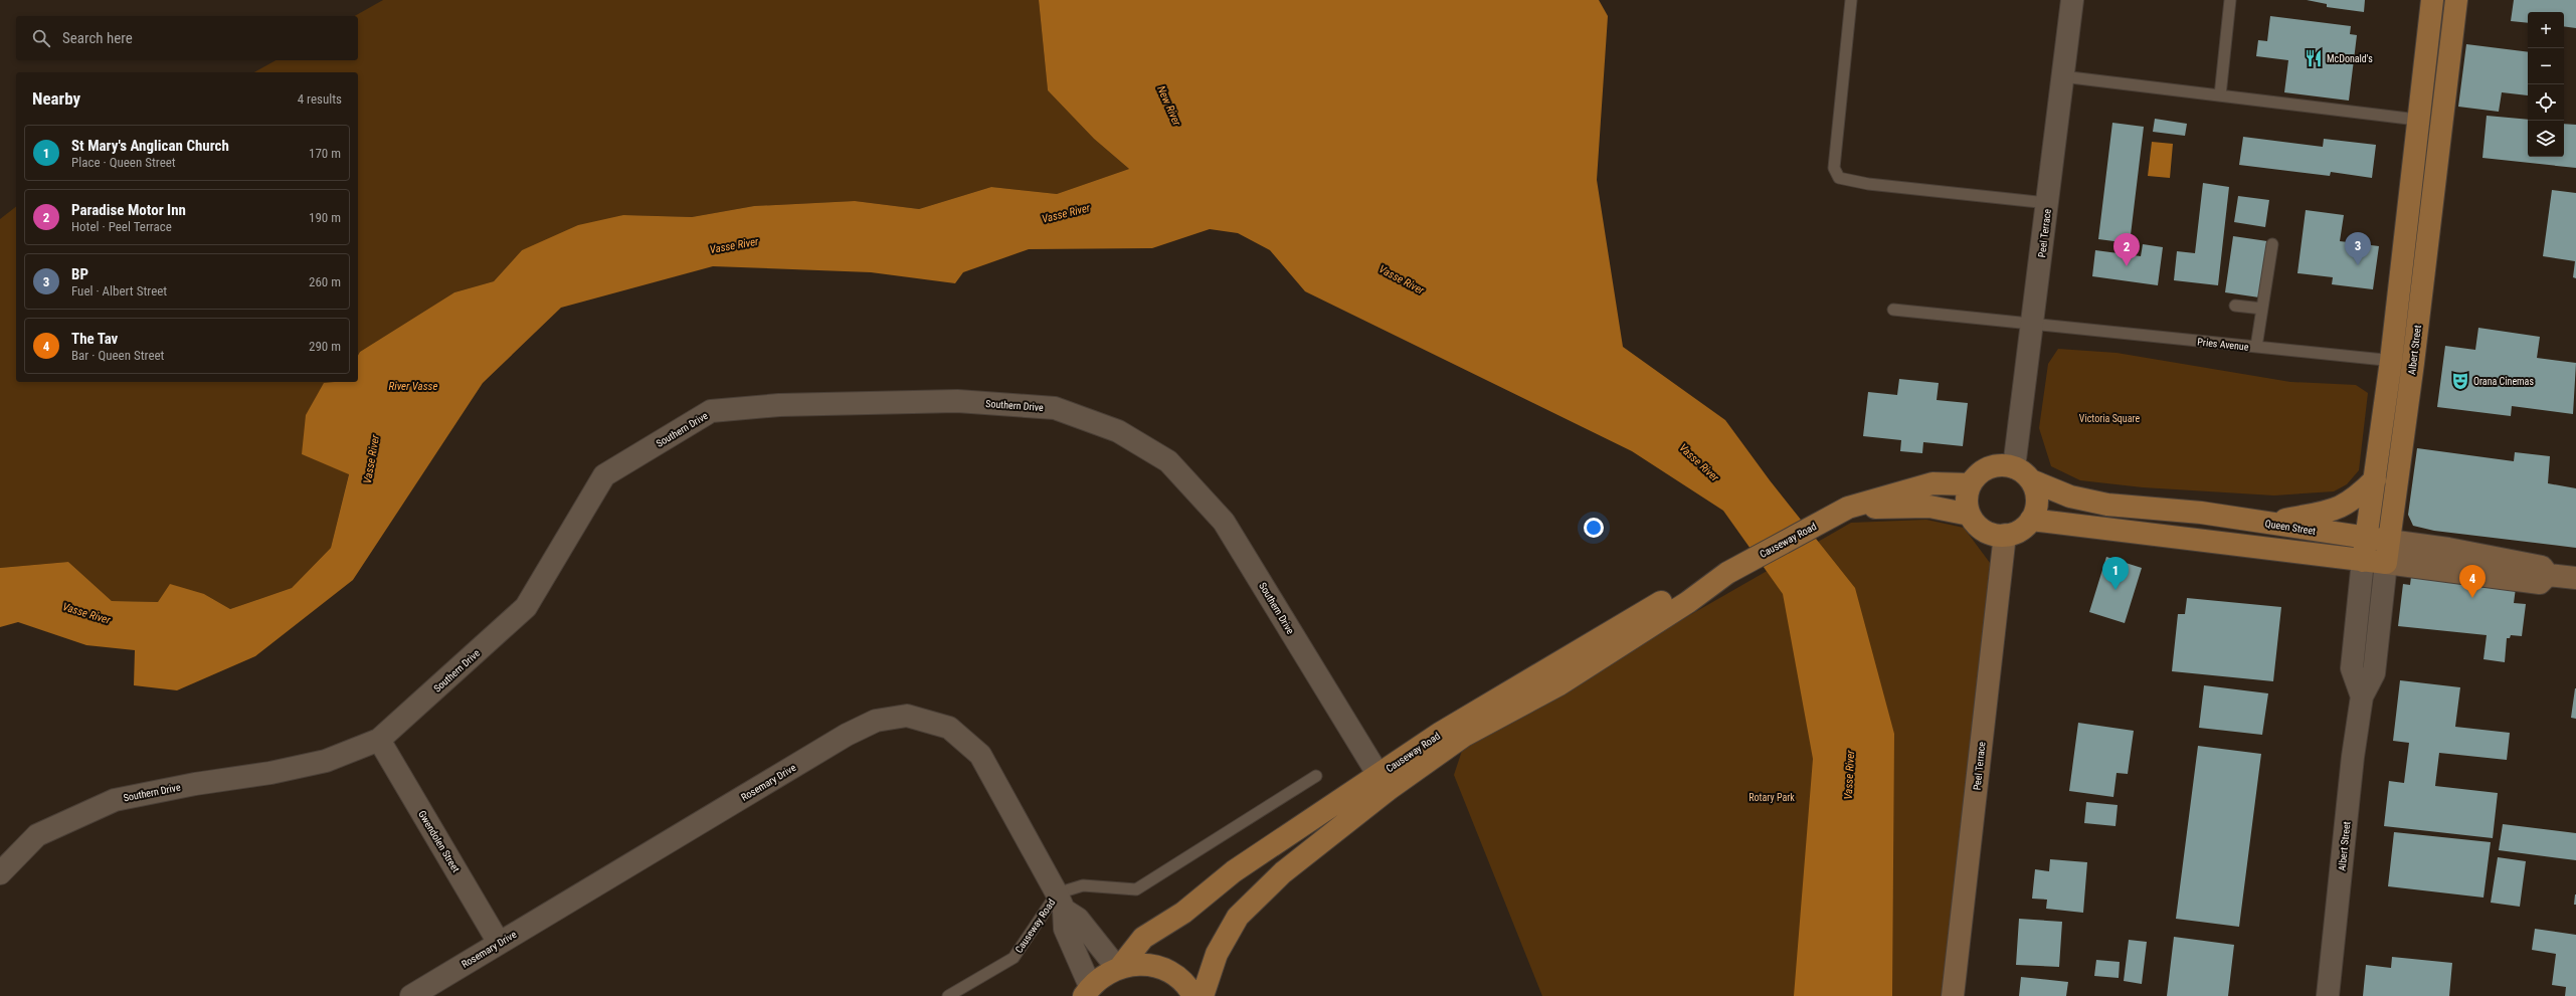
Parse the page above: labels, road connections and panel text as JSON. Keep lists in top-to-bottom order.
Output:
{
  "streets": {
    "main road": ["Albert Street", "Queen Street", "Causeway Road"],
    "street": [
      "Peel Terrace",
      "Southern Drive",
      "Rosemary Drive",
      "Gwendolen Street"
    ],
    "lane": ["Pries Avenue"]
  },
  "crossings": [
    ["Peel Terrace", "Pries Avenue"],
    ["Peel Terrace", "Queen Street"],
    ["Peel Terrace", "Causeway Road"],
    ["Pries Avenue", "Albert Street"],
    ["Albert Street", "Queen Street"],
    ["Southern Drive", "Causeway Road"],
    ["Southern Drive", "Gwendolen Street"],
    ["Queen Street", "Causeway Road"],
    ["Causeway Road", "Rosemary Drive"],
    ["Rosemary Drive", "Gwendolen Street"]
  ],
  "water": ["New River", "Vasse River", "River Vasse"],
  "parks": ["Victoria Square", "Rotary Park"],
  "places": {
    "restaurant": ["McDonald's"],
    "theatre": ["Orana Cinemas"]
  },
  "page": {
    "map_buttons": ["+", "−"],
    "search": "Search here",
    "heading": ["Nearby", "4 results"],
    "list": [
      {
        "mark": "1",
        "name": "St Mary's Anglican Church",
        "note": "Place · Queen Street",
        "value": "170 m"
      },
      {
        "mark": "2",
        "name": "Paradise Motor Inn",
        "note": "Hotel · Peel Terrace",
        "value": "190 m"
      },
      {
        "mark": "3",
        "name": "BP",
        "note": "Fuel · Albert Street",
        "value": "260 m"
      },
      {
        "mark": "4",
        "name": "The Tav",
        "note": "Bar · Queen Street",
        "value": "290 m"
      }
    ],
    "pins": [
      "3",
      "2",
      "1",
      "4"
    ]
  }
}
